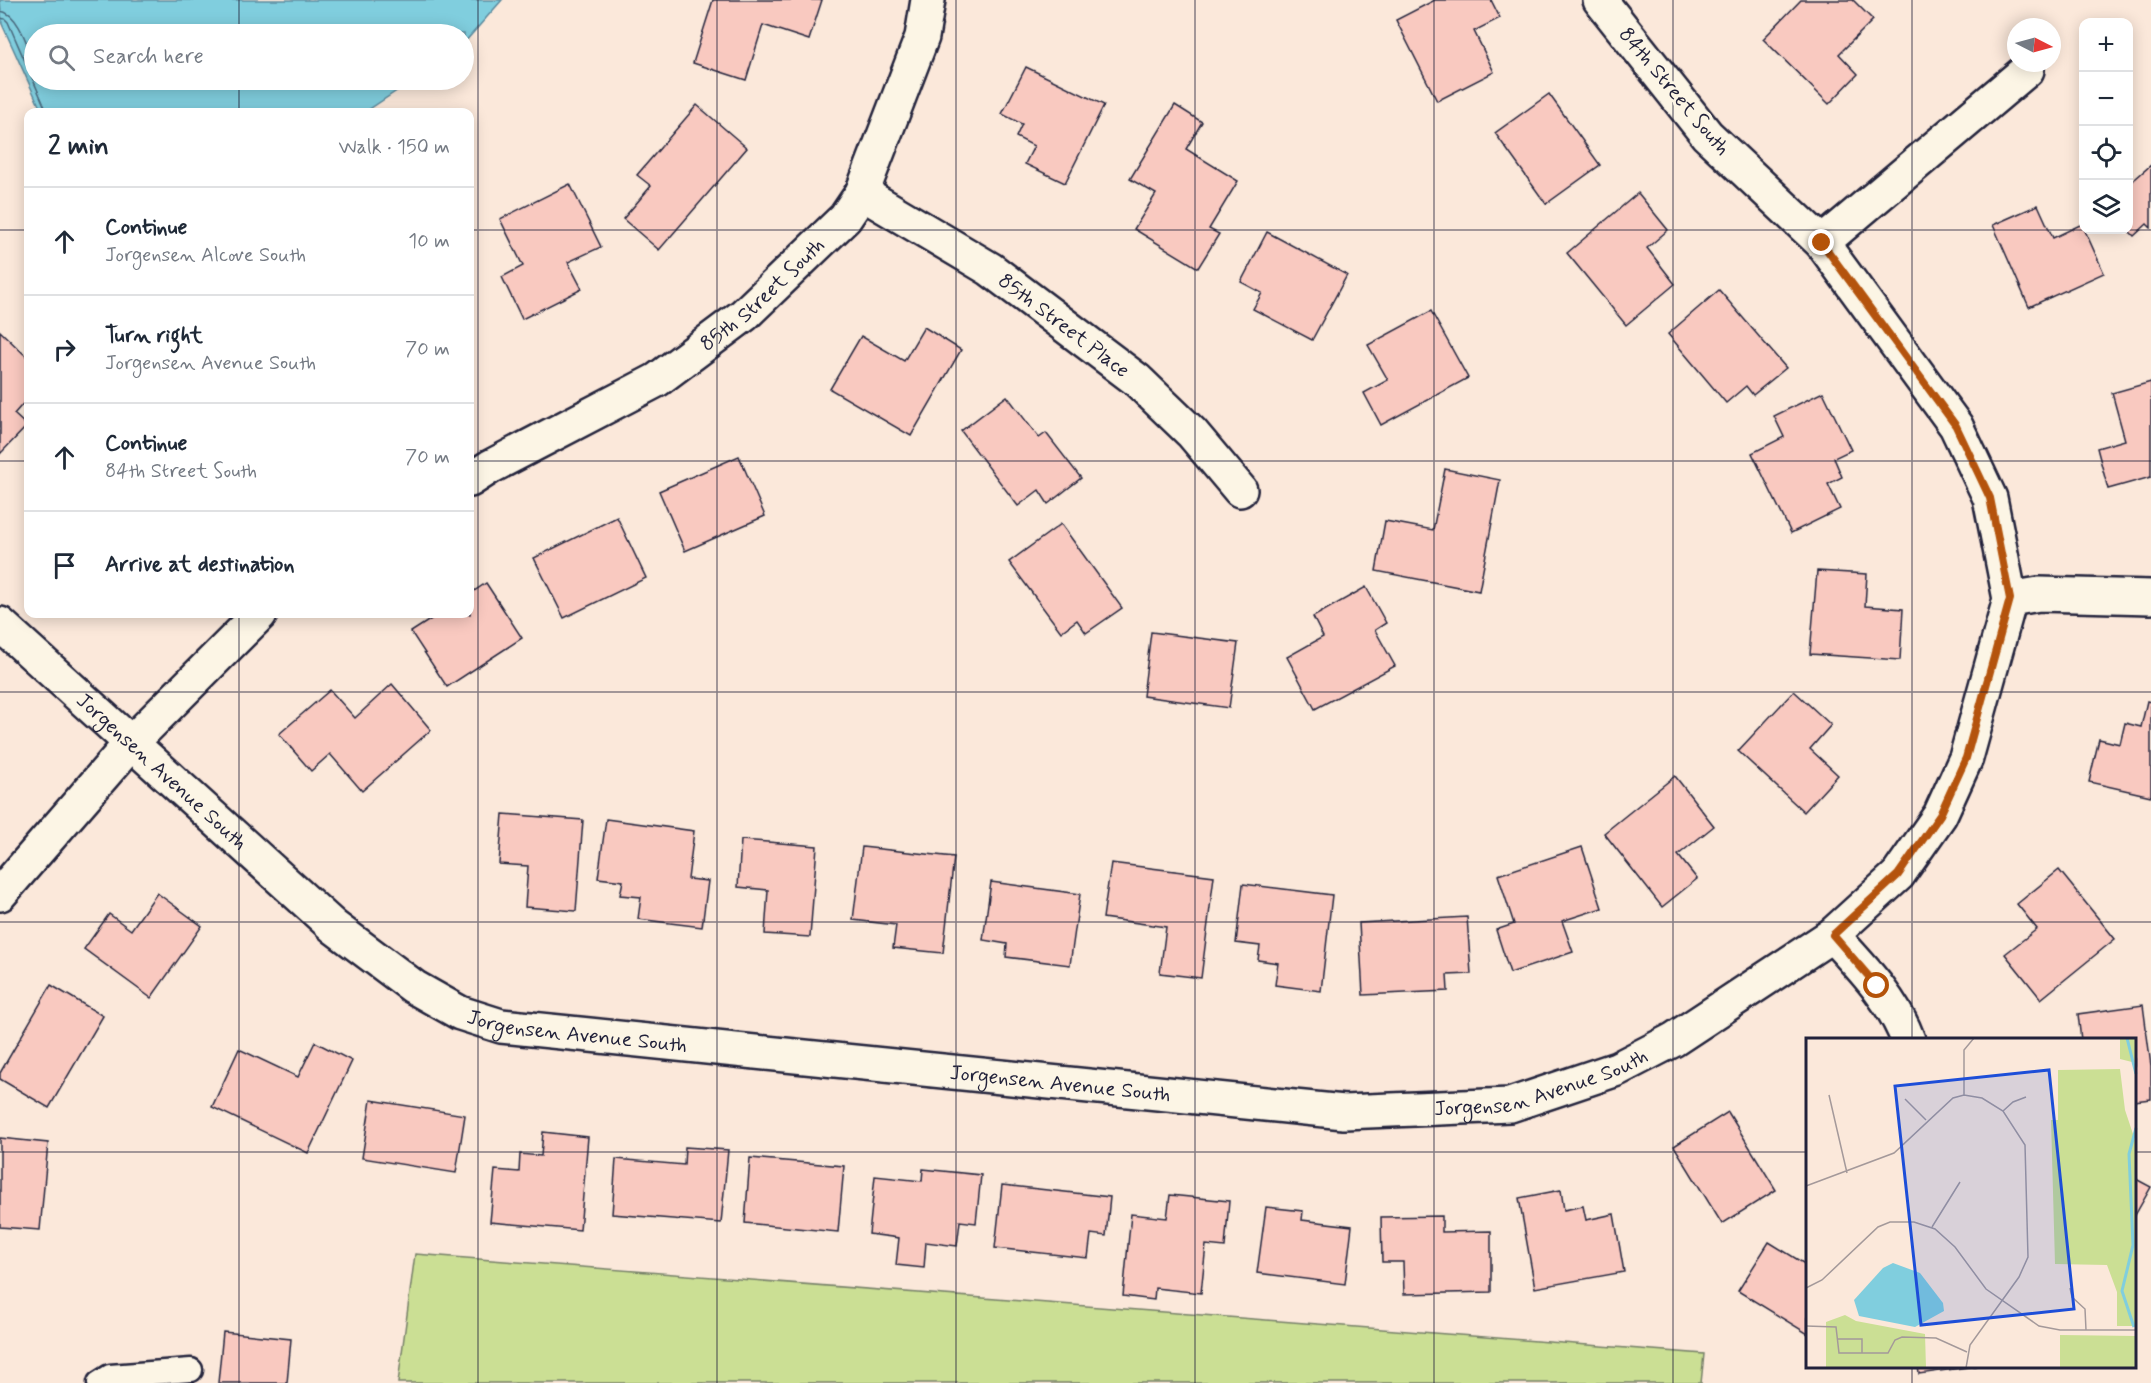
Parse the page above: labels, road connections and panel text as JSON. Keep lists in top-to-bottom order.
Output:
{
  "streets": {
    "street": [
      "84th Street South",
      "85th Street South",
      "85th Street Place",
      "Jorgensen Avenue South"
    ]
  },
  "crossings": [
    ["84th Street South", "Jorgensen Avenue South"],
    ["85th Street South", "85th Street Place"]
  ],
  "north": "right",
  "page": {
    "map_buttons": ["+", "−"],
    "search": "Search here",
    "heading": ["2 min", "Walk · 150 m"],
    "list": [
      ["Continue", "Jorgensen Alcove South", "10 m"],
      ["Turn right", "Jorgensen Avenue South", "70 m"],
      ["Continue", "84th Street South", "70 m"],
      "Arrive at destination"
    ]
  }
}
